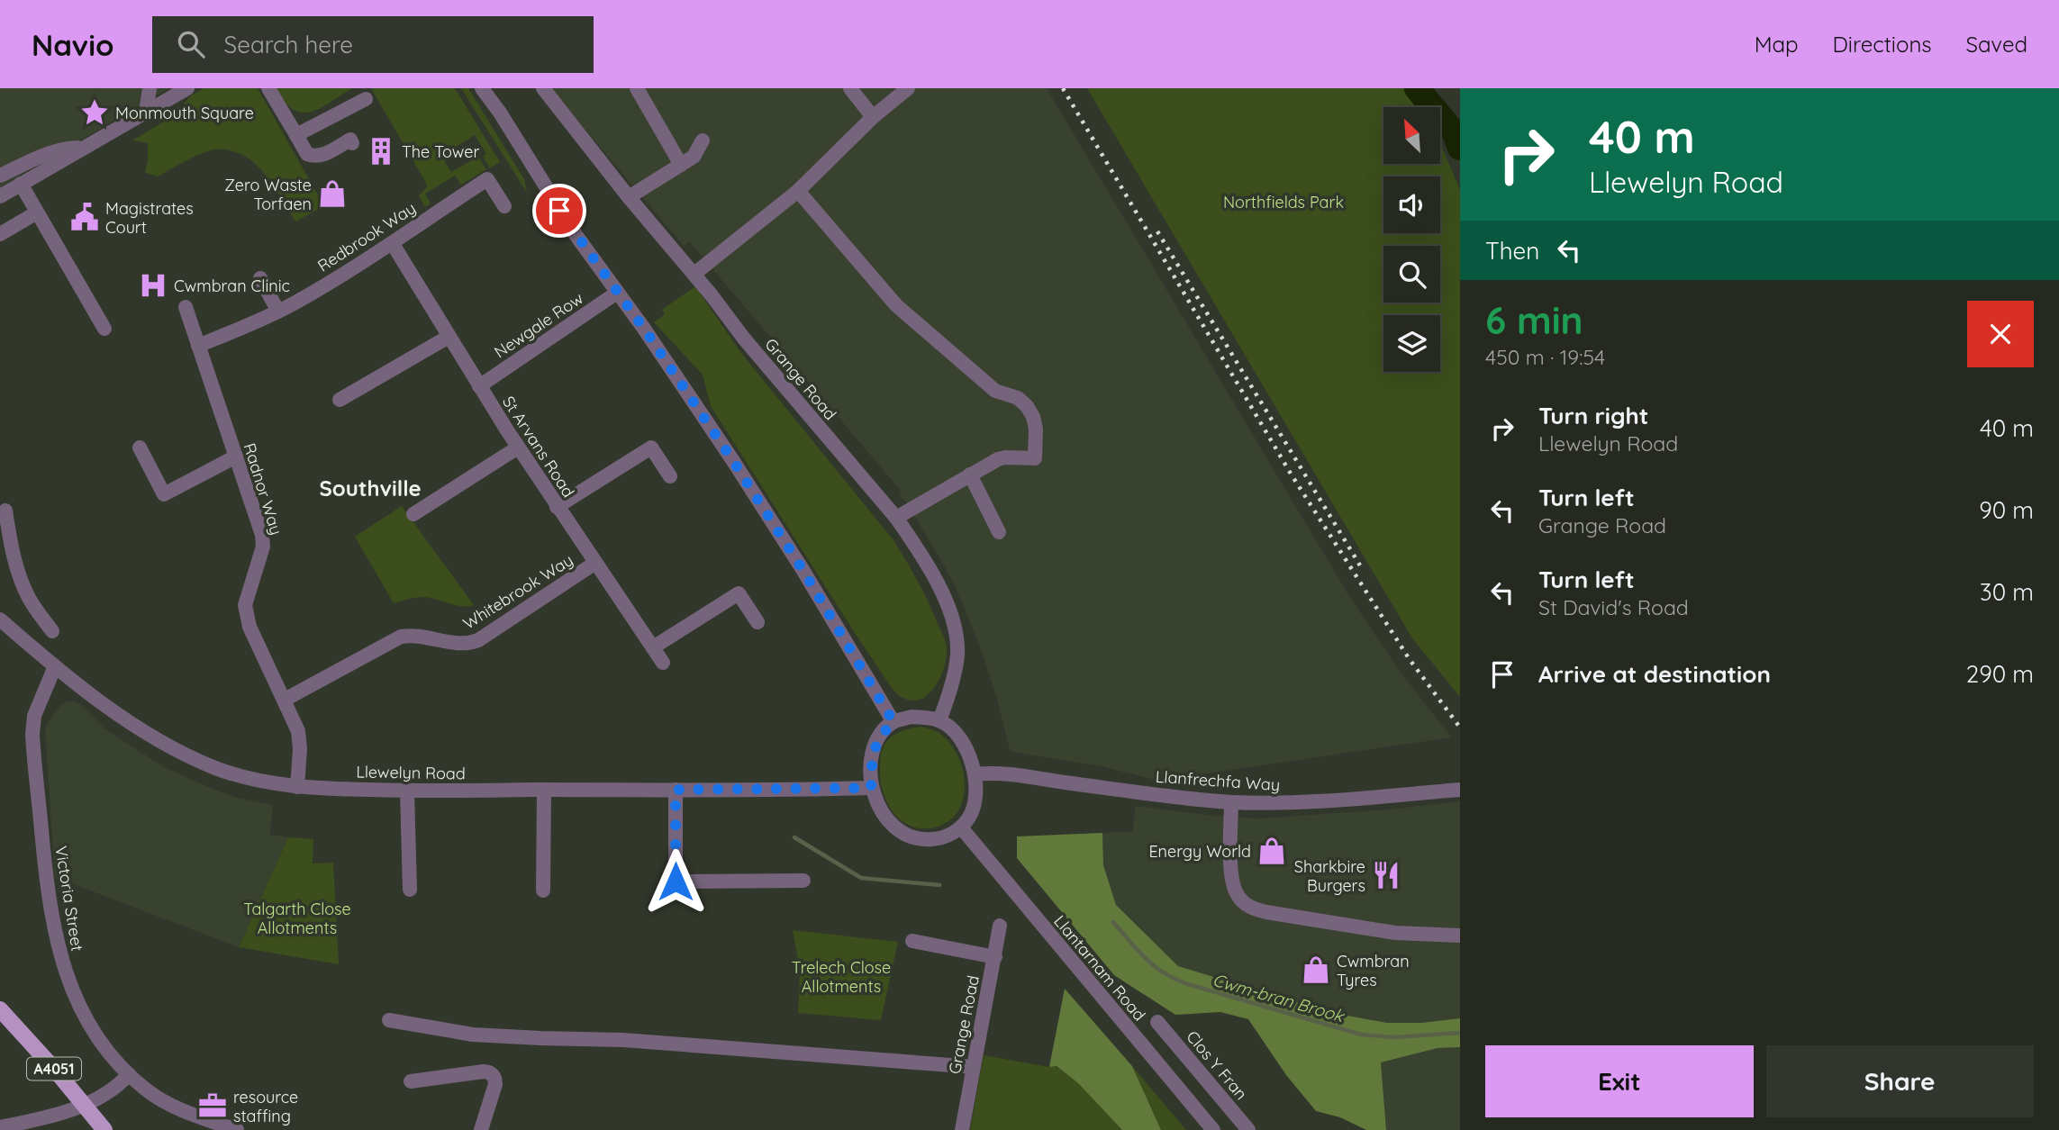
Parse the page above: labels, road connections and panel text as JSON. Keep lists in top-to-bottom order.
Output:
{
  "streets": {
    "main road": ["A4051"],
    "street": [
      "Redbrook Way",
      "Newgale Row",
      "Grange Road",
      "St Arvans Road",
      "Radnor Way",
      "Whitebrook Way",
      "Llewelyn Road",
      "Llanfrechfa Way",
      "Victoria Street",
      "Llantarnam Road",
      "Clos Y Fran"
    ]
  },
  "crossings": [
    ["Redbrook Way", "St Arvans Road"],
    ["Redbrook Way", "Radnor Way"],
    ["Newgale Row", "St Arvans Road"],
    ["Grange Road", "Llewelyn Road"],
    ["Grange Road", "Llanfrechfa Way"],
    ["Grange Road", "Llantarnam Road"],
    ["St Arvans Road", "Whitebrook Way"],
    ["Radnor Way", "Whitebrook Way"],
    ["Radnor Way", "Llewelyn Road"],
    ["Llewelyn Road", "Llanfrechfa Way"],
    ["Llewelyn Road", "Victoria Street"],
    ["Llewelyn Road", "Llantarnam Road"],
    ["Llanfrechfa Way", "Llantarnam Road"]
  ],
  "districts": ["Southville"],
  "water": ["Cwm-bran Brook"],
  "parks": ["Northfields Park", "Talgarth Close Allotments", "Trelech Close Allotments"],
  "places": {
    "place": ["Monmouth Square"],
    "building": ["The Tower"],
    "shop": ["Zero Waste Torfaen", "Energy World", "Cwmbran Tyres"],
    "public building": ["Magistrates Court"],
    "hospital": ["Cwmbran Clinic"],
    "restaurant": ["Sharkbire Burgers"],
    "office": ["resource staffing"]
  },
  "north": "top left",
  "page": {
    "header": "Navio",
    "search": "Search here",
    "nav": ["Map", "Directions", "Saved"],
    "turn": ["40 m", "Llewelyn Road"],
    "then": "Then",
    "heading": ["6 min", "450 m · 19:54"],
    "list": [
      {
        "name": "Turn right",
        "note": "Llewelyn Road",
        "value": "40 m"
      },
      {
        "name": "Turn left",
        "note": "Grange Road",
        "value": "90 m"
      },
      {
        "name": "Turn left",
        "note": "St David's Road",
        "value": "30 m"
      },
      {
        "name": "Arrive at destination",
        "value": "290 m"
      }
    ],
    "buttons": ["Exit", "Share"]
  }
}
